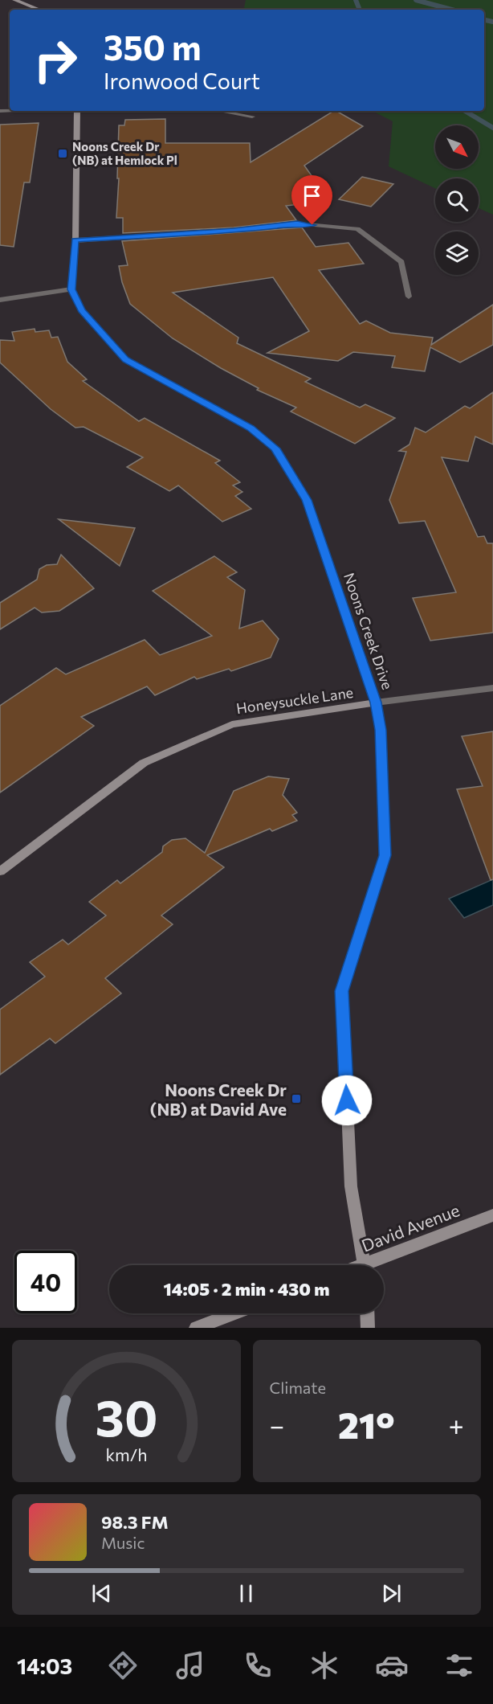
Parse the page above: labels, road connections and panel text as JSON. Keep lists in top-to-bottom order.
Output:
{
  "streets": {
    "street": ["Noons Creek Drive", "Honeysuckle Lane", "David Avenue"]
  },
  "crossings": [
    ["Noons Creek Drive", "Honeysuckle Lane"]
  ],
  "places": {
    "transit": ["Noons Creek Dr (NB) at Hemlock Pl", "Noons Creek Dr (NB) at David Ave"]
  },
  "north": "bottom right",
  "page": {
    "turn": ["350 m", "Ironwood Court"],
    "limit": "40",
    "trip": "14:05 · 2 min · 430 m",
    "tile": "Climate",
    "heat": ["−", "21°", "+"],
    "song": ["98.3 FM", "Music"],
    "tabs": "14:03",
    "gauge": ["30", "km/h"]
  }
}
